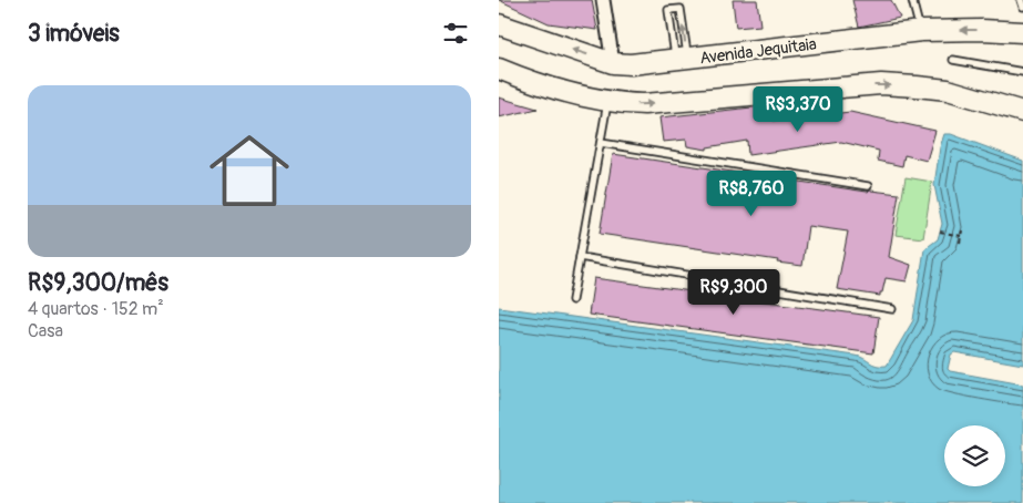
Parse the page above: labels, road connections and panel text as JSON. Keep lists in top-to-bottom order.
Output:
{
  "streets": {
    "main road": ["Avenida Jequitaia"]
  },
  "page": {
    "heading": "3 imóveis",
    "list": [
      {
        "name": "R$9,300/mês",
        "note": "4 quartos · 152 m² · Casa"
      }
    ],
    "price": ["R$3,370", "R$8,760", "R$9,300"]
  }
}
